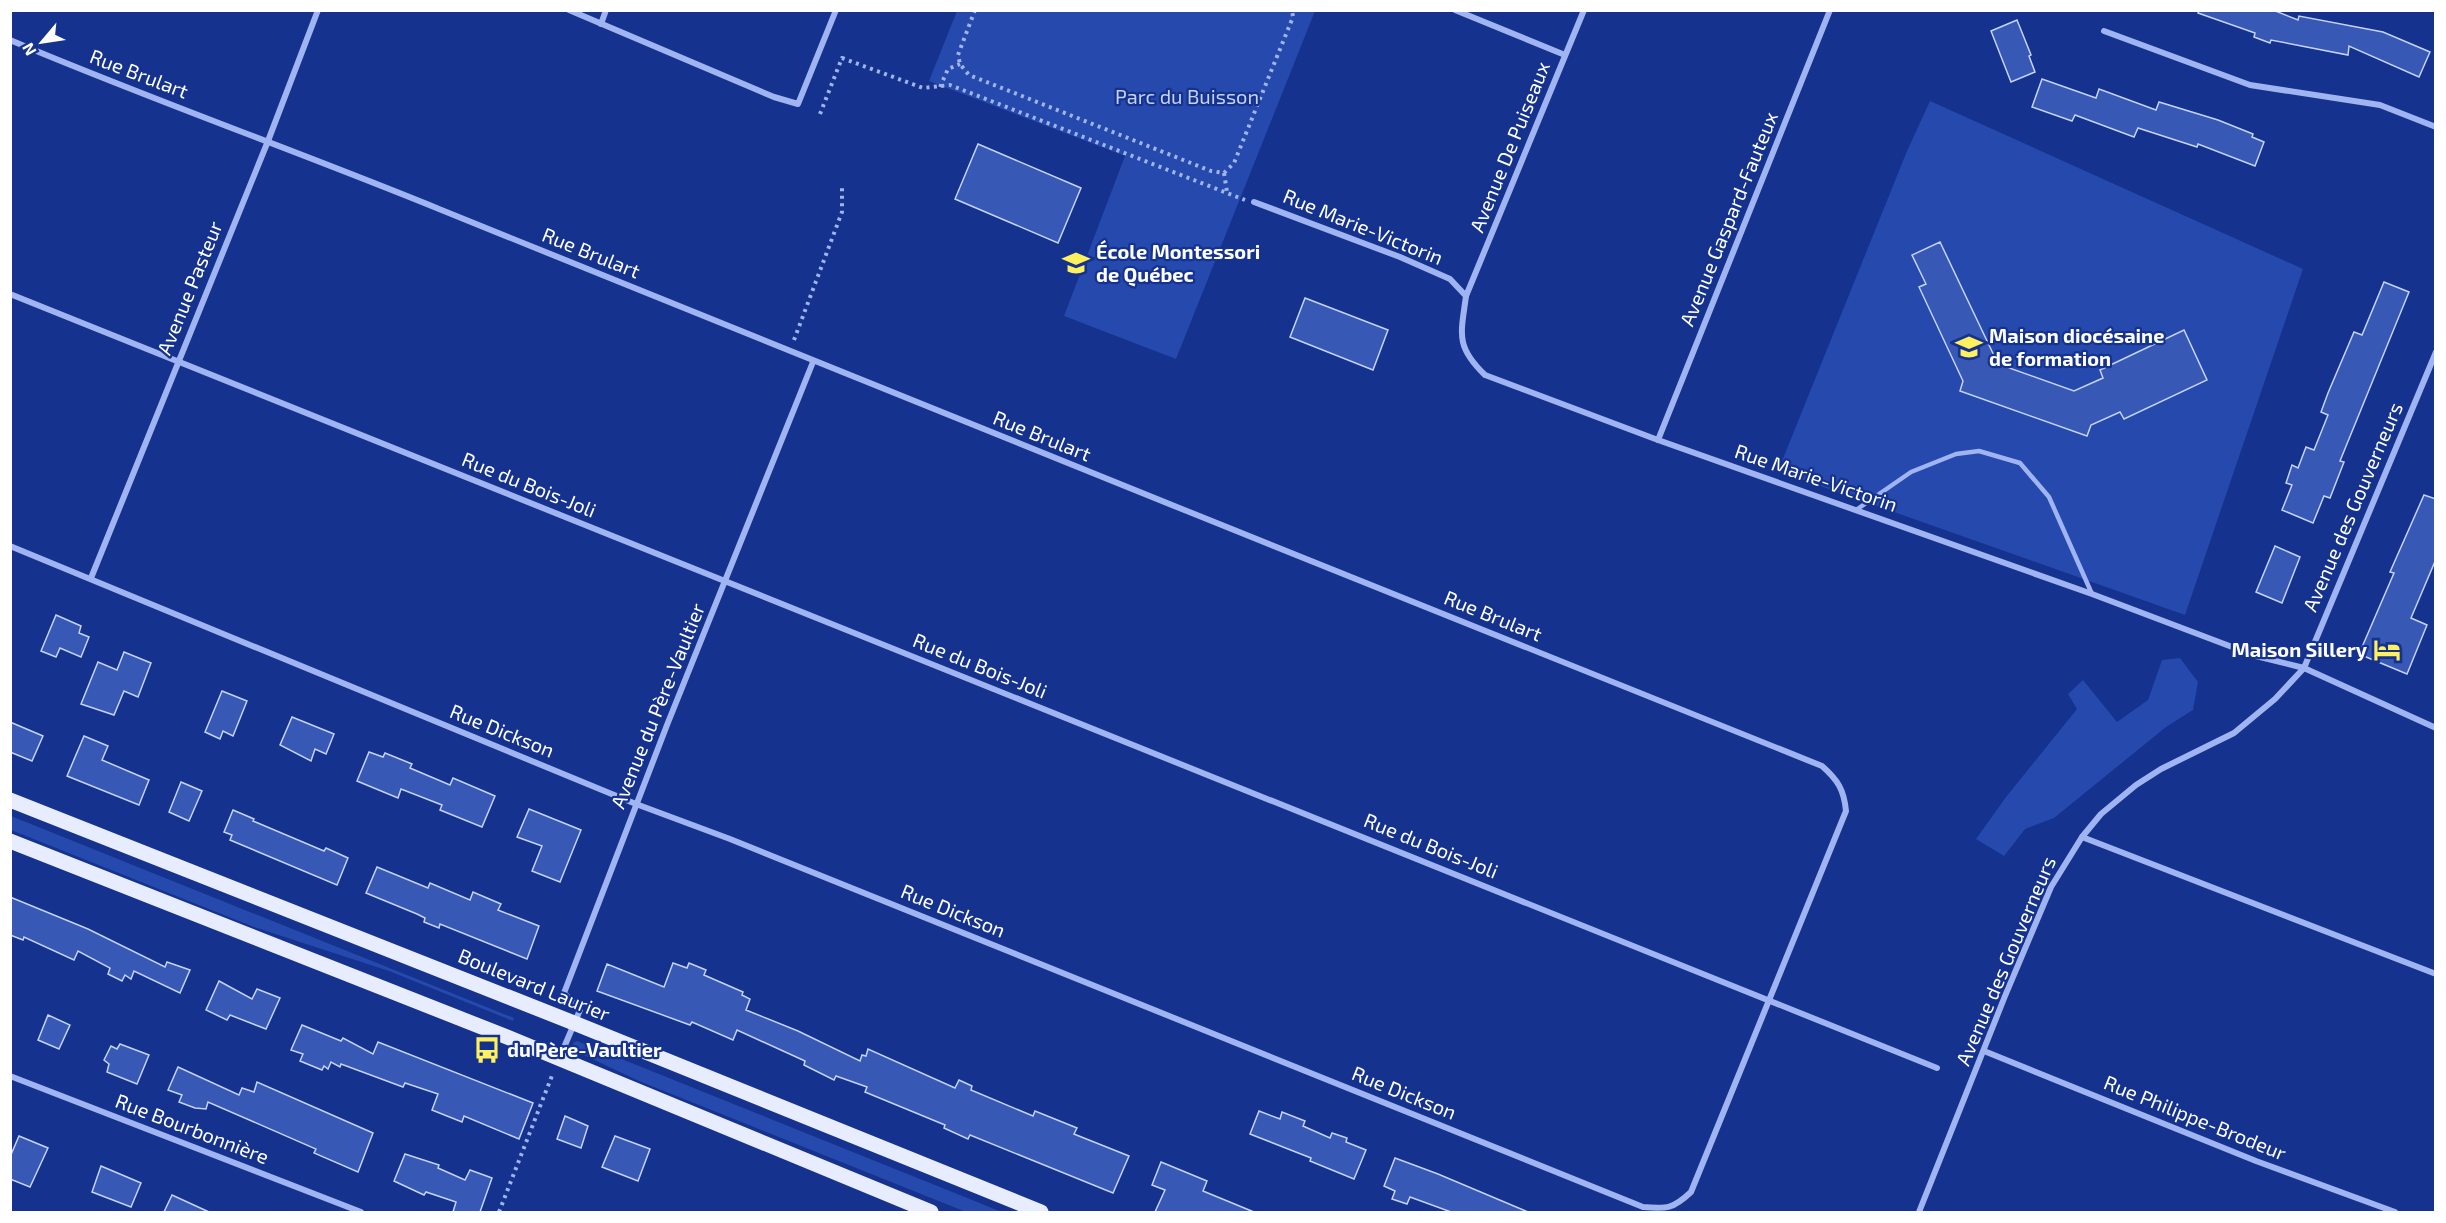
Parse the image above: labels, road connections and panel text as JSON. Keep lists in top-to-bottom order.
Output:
{
  "streets": {
    "main road": ["Boulevard Laurier"],
    "street": [
      "Rue Brulart",
      "Avenue De Puiseaux",
      "Avenue Gaspard-Fauteux",
      "Rue Marie-Victorin",
      "Avenue Pasteur",
      "Rue du Bois-Joli",
      "Avenue des Gouverneurs",
      "Avenue du Père-Vaultier",
      "Rue Dickson",
      "Rue Philippe-Brodeur",
      "Rue Bourbonnière"
    ]
  },
  "crossings": [
    ["Rue Brulart", "Avenue Pasteur"],
    ["Rue Brulart", "Rue du Bois-Joli"],
    ["Rue Brulart", "Avenue du Père-Vaultier"],
    ["Rue Brulart", "Rue Dickson"],
    ["Avenue De Puiseaux", "Rue Marie-Victorin"],
    ["Avenue Gaspard-Fauteux", "Rue Marie-Victorin"],
    ["Rue Marie-Victorin", "Avenue des Gouverneurs"],
    ["Avenue Pasteur", "Rue du Bois-Joli"],
    ["Avenue Pasteur", "Rue Dickson"],
    ["Rue du Bois-Joli", "Avenue du Père-Vaultier"],
    ["Rue du Bois-Joli", "Rue Dickson"],
    ["Avenue des Gouverneurs", "Rue Philippe-Brodeur"],
    ["Avenue du Père-Vaultier", "Rue Dickson"],
    ["Avenue du Père-Vaultier", "Boulevard Laurier"]
  ],
  "parks": ["Parc du Buisson"],
  "places": {
    "school or university": ["École Montessori de Québec", "Maison diocésaine de formation"],
    "hotel": ["Maison Sillery"],
    "bus stop": ["du Père-Vaultier"]
  },
  "north": "bottom left"
}
